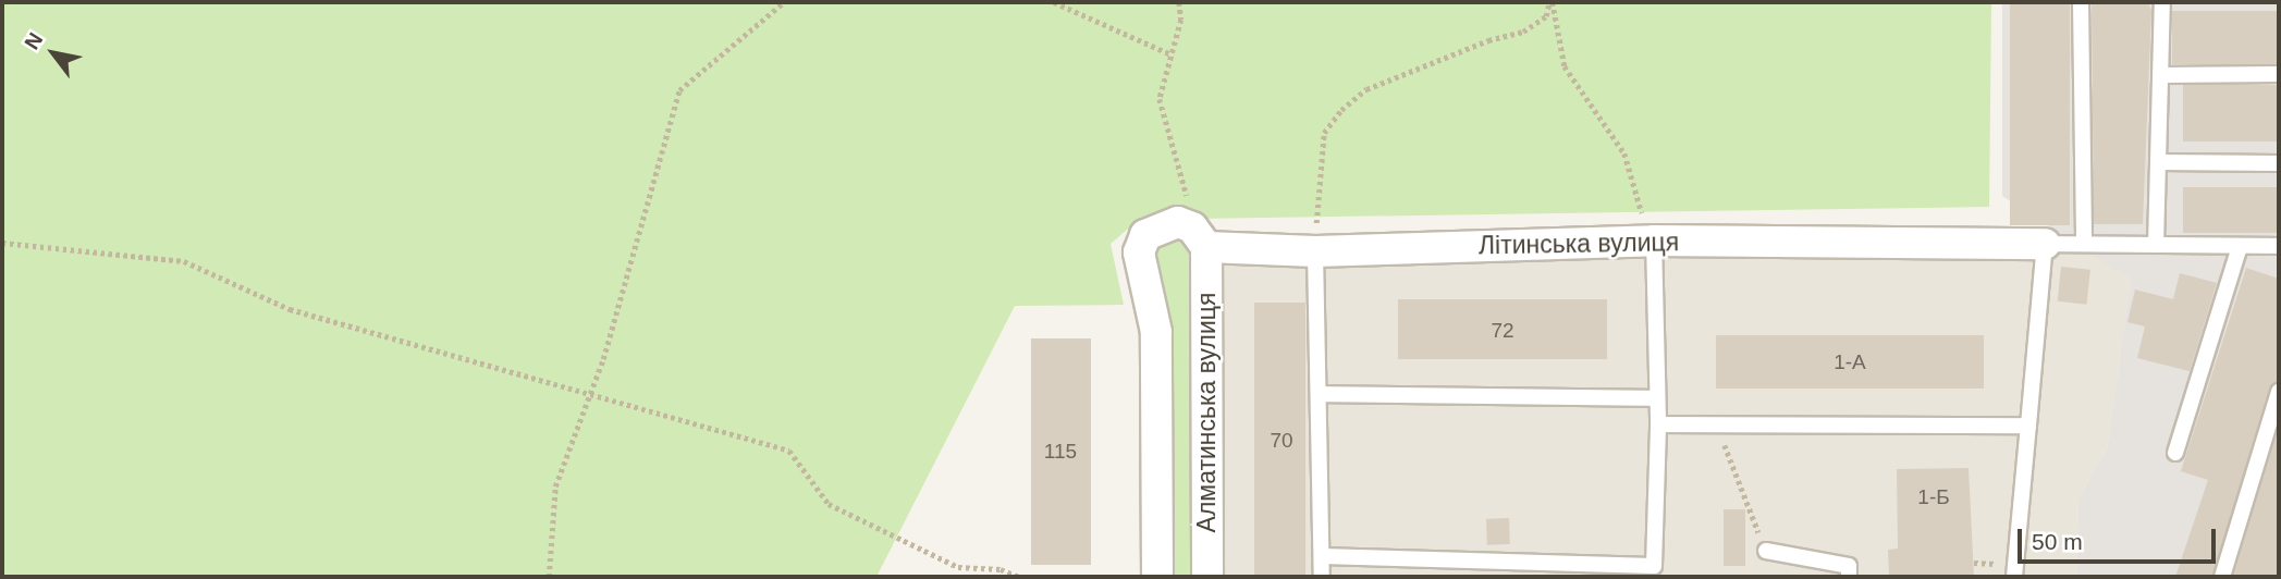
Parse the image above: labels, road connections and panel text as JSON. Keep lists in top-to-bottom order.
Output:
{
  "streets": {
    "street": ["Літинська вулиця", "Алматинська вулиця"]
  },
  "crossings": [
    ["Літинська вулиця", "Алматинська вулиця"]
  ],
  "house_numbers": [
    "72",
    "1-А",
    "70",
    "115",
    "1-Б"
  ],
  "scale_bar": "50 m",
  "north": "top left"
}
